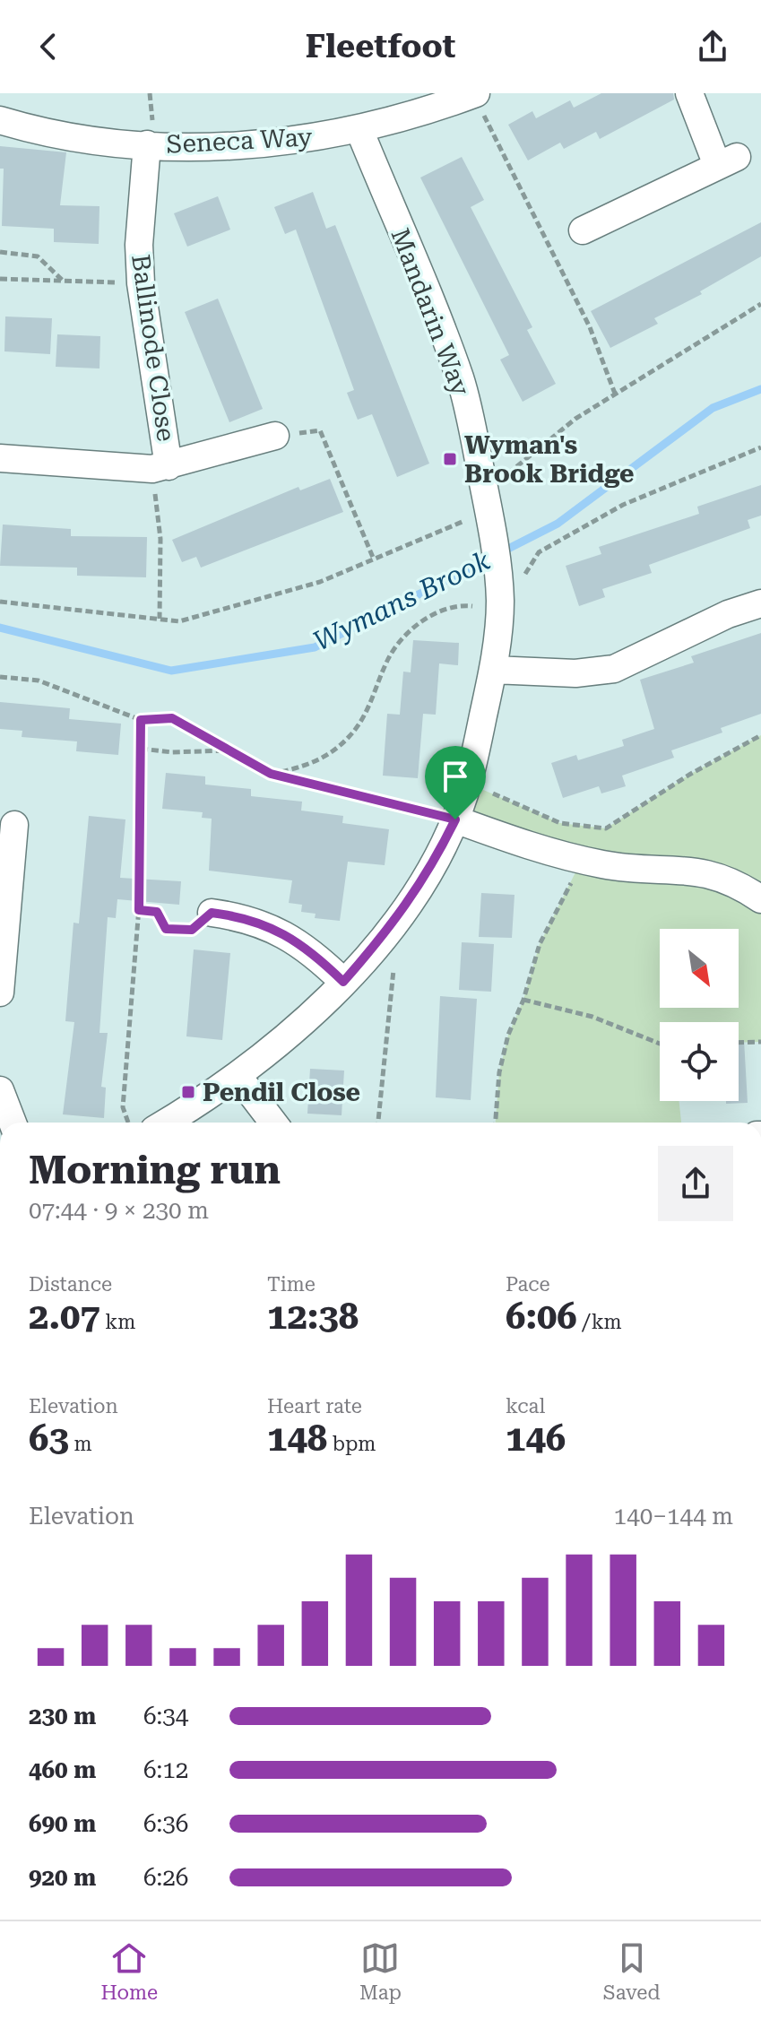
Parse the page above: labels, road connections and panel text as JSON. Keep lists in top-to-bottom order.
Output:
{
  "streets": {
    "street": ["Seneca Way", "Mandarin Way", "Ballinode Close"]
  },
  "crossings": [
    ["Seneca Way", "Mandarin Way"],
    ["Seneca Way", "Ballinode Close"]
  ],
  "water": ["Wymans Brook"],
  "places": {
    "transit": ["Wyman's Brook Bridge", "Pendil Close"]
  },
  "north": "bottom right",
  "page": {
    "header": "Fleetfoot",
    "heading": ["Morning run", "07:44 · 9 × 230 m"],
    "stats": [
      ["Distance", "2.07 km"],
      ["Time", "12:38"],
      ["Pace", "6:06 /km"],
      ["Elevation", "63 m"],
      ["Heart rate", "148 bpm"],
      ["kcal", "146"]
    ],
    "chart": ["Elevation", "140–144 m"],
    "list": [
      {
        "name": "230 m",
        "note": "6:34"
      },
      {
        "name": "460 m",
        "note": "6:12"
      },
      {
        "name": "690 m",
        "note": "6:36"
      },
      {
        "name": "920 m",
        "note": "6:26"
      }
    ],
    "tabs": ["Home", "Map", "Saved"]
  }
}
